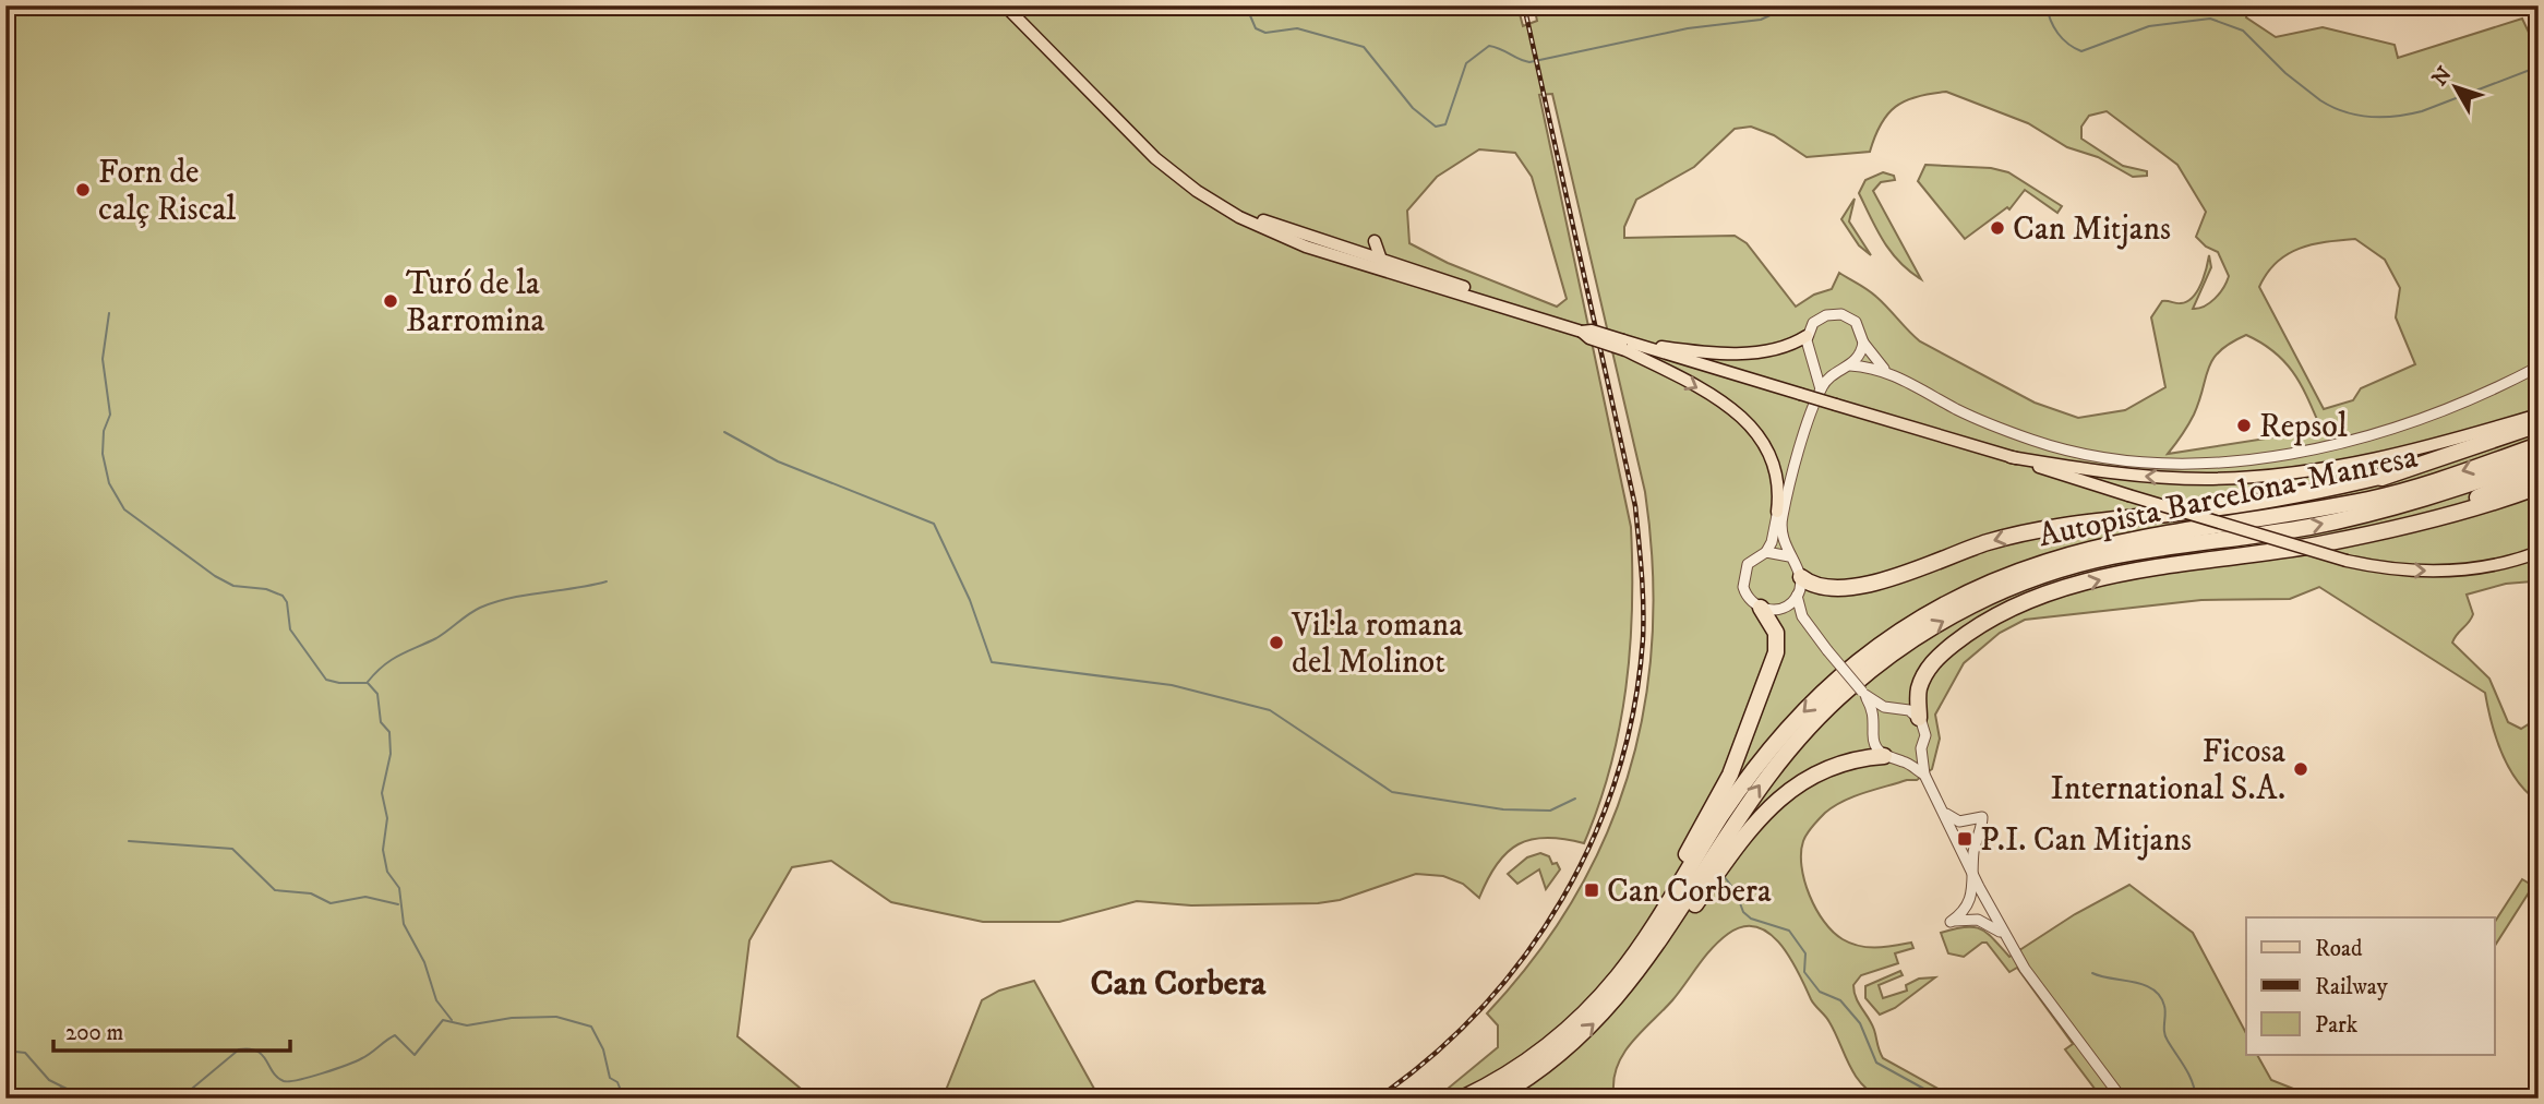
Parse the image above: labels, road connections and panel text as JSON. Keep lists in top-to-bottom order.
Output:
{
  "streets": {
    "highway": ["Autopista Barcelona-Manresa"]
  },
  "districts": ["Can Corbera"],
  "places": {
    "other": [
      "Forn de calç Riscal",
      "Can Mitjans",
      "Turó de la Barromina",
      "Repsol",
      "Vil·la romana del Molinot",
      "Ficosa International S.A."
    ],
    "transit": ["P.I. Can Mitjans", "Can Corbera"]
  },
  "legend": ["Road", "Railway", "Park"],
  "scale_bar": "200 m",
  "north": "top left"
}
